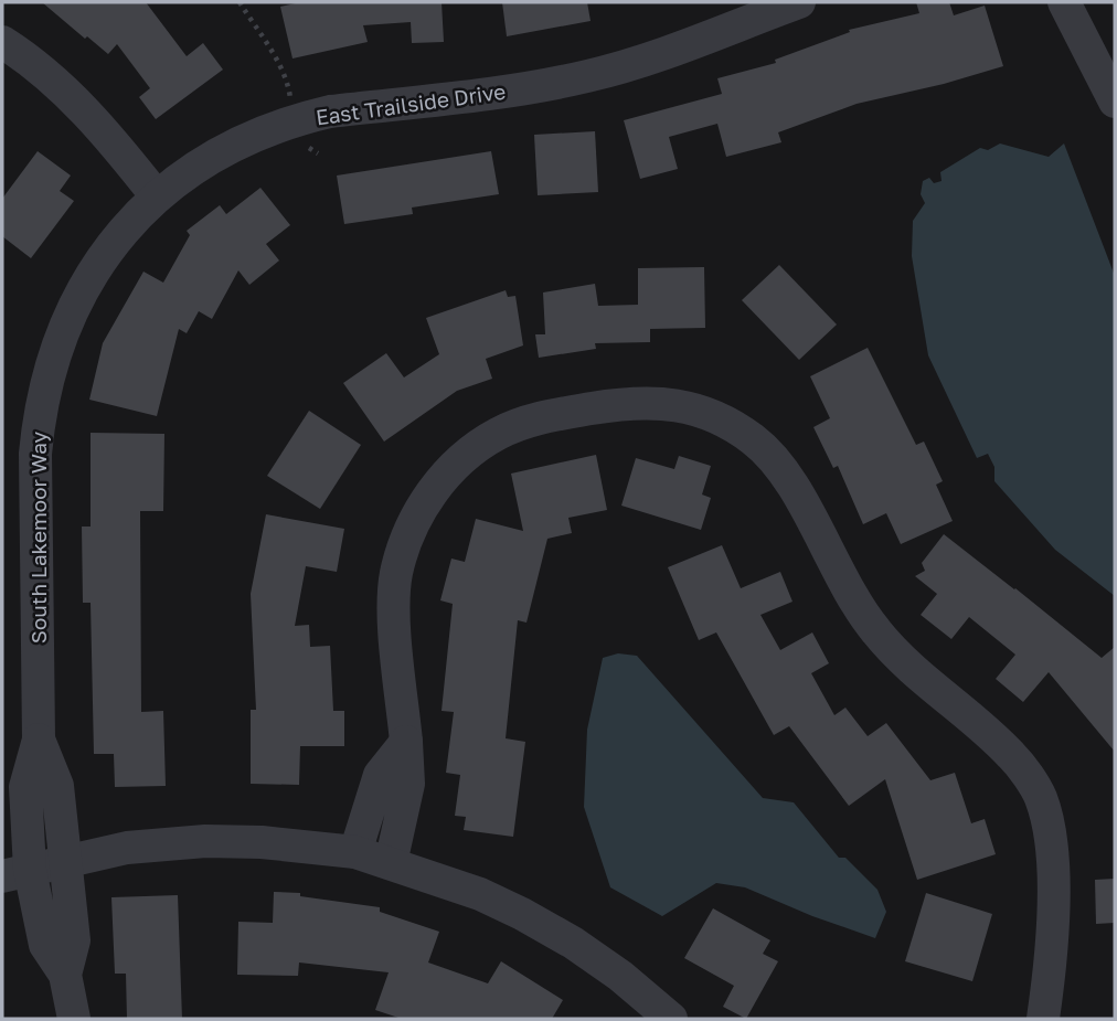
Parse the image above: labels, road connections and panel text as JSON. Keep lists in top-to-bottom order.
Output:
{
  "streets": {
    "street": ["East Trailside Drive", "South Lakemoor Way"]
  },
  "crossings": [
    ["East Trailside Drive", "South Lakemoor Way"]
  ]
}
